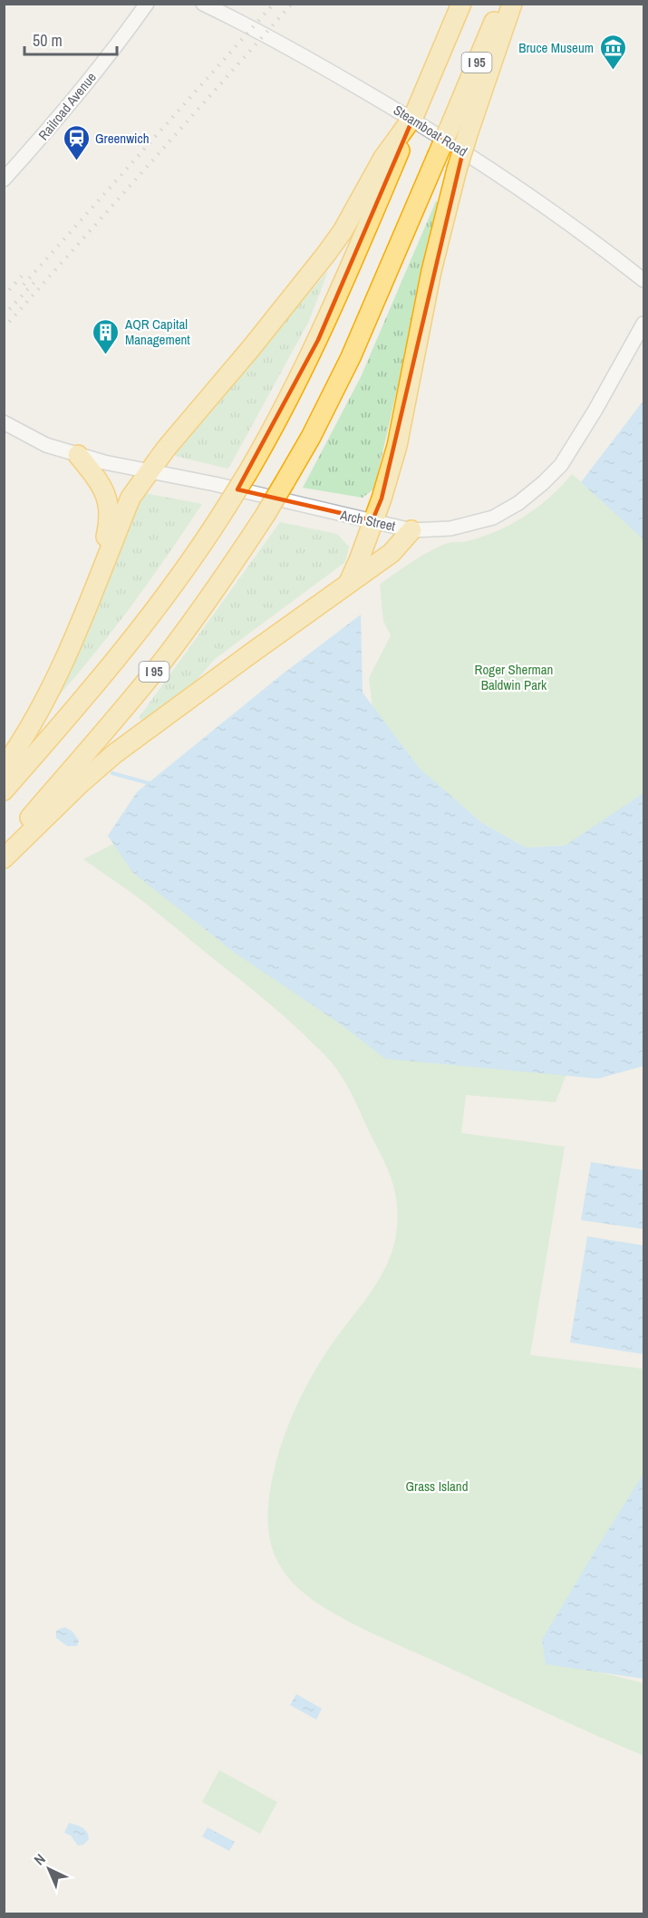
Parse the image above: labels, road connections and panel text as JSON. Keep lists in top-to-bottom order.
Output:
{
  "streets": {
    "highway": ["I 95"],
    "main road": ["Railroad Avenue", "Steamboat Road", "Arch Street"]
  },
  "parks": ["Roger Sherman Baldwin Park", "Grass Island"],
  "places": {
    "museum": ["Bruce Museum"],
    "station": ["Greenwich"],
    "building": ["AQR Capital Management"]
  },
  "scale_bar": "50 m",
  "north": "top left"
}
